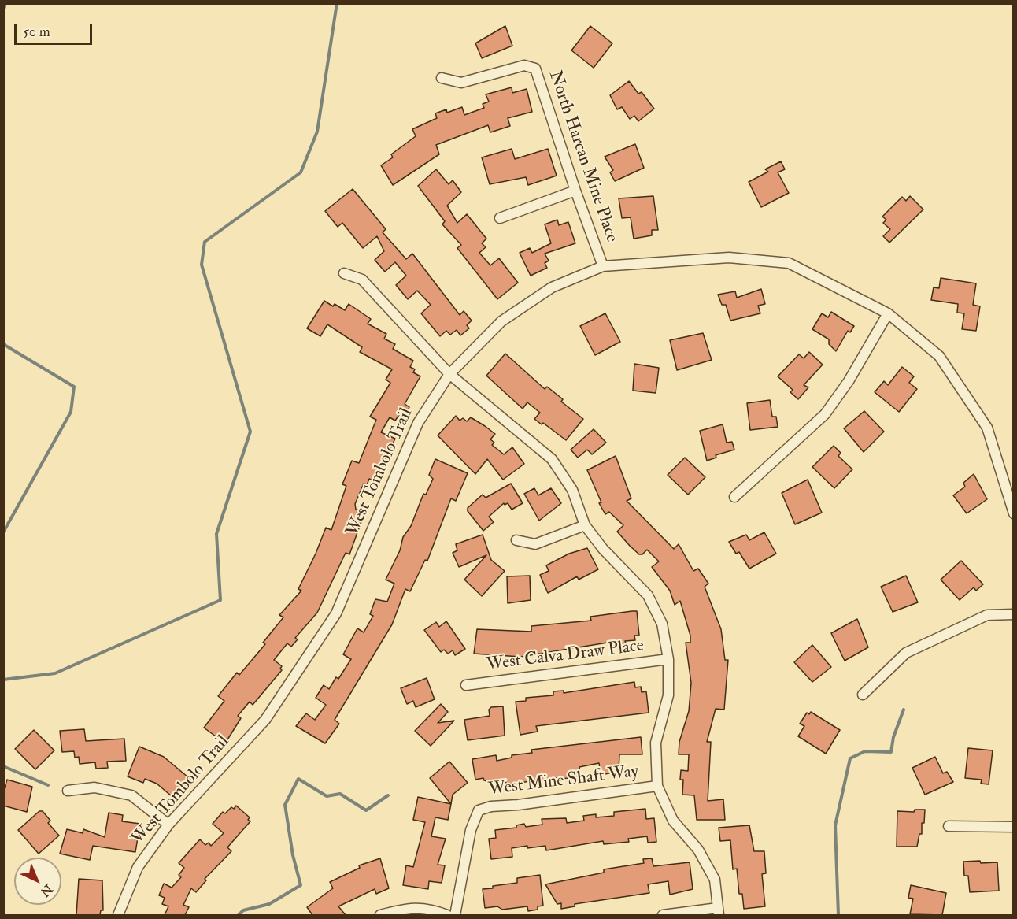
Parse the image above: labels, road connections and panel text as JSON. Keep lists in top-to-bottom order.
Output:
{
  "streets": {
    "street": [
      "North Harcan Mine Place",
      "West Tombolo Trail",
      "West Calva Draw Place",
      "West Mine Shaft Way"
    ]
  },
  "crossings": [
    ["North Harcan Mine Place", "West Tombolo Trail"]
  ],
  "scale_bar": "50 m",
  "north": "bottom right"
}
